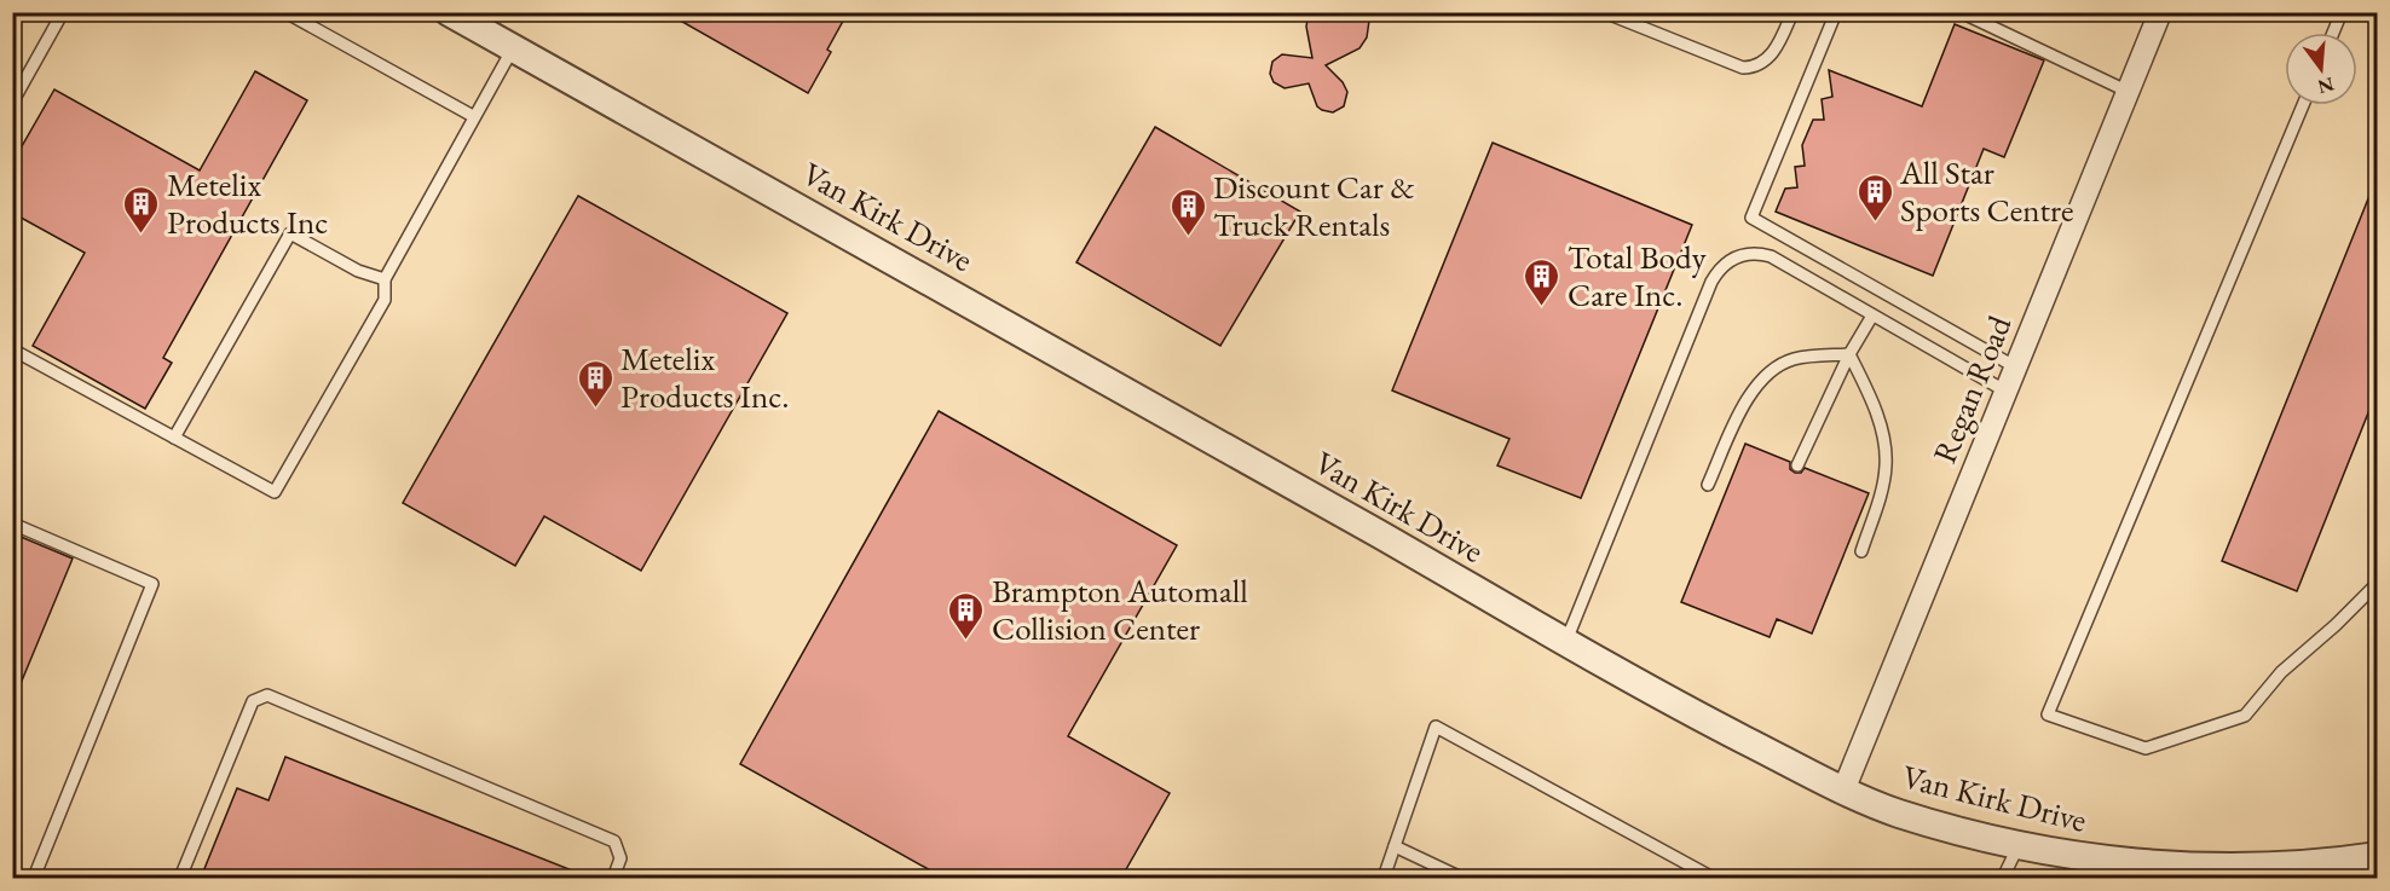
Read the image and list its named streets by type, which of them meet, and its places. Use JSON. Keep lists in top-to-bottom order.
{
  "streets": {
    "street": ["Van Kirk Drive", "Regan Road"]
  },
  "crossings": [
    ["Van Kirk Drive", "Regan Road"]
  ],
  "places": {
    "building": [
      "All Star Sports Centre",
      "Metelix Products Inc",
      "Discount Car & Truck Rentals",
      "Total Body Care Inc.",
      "Metelix Products Inc.",
      "Brampton Automall Collision Center"
    ]
  },
  "north": "bottom"
}
